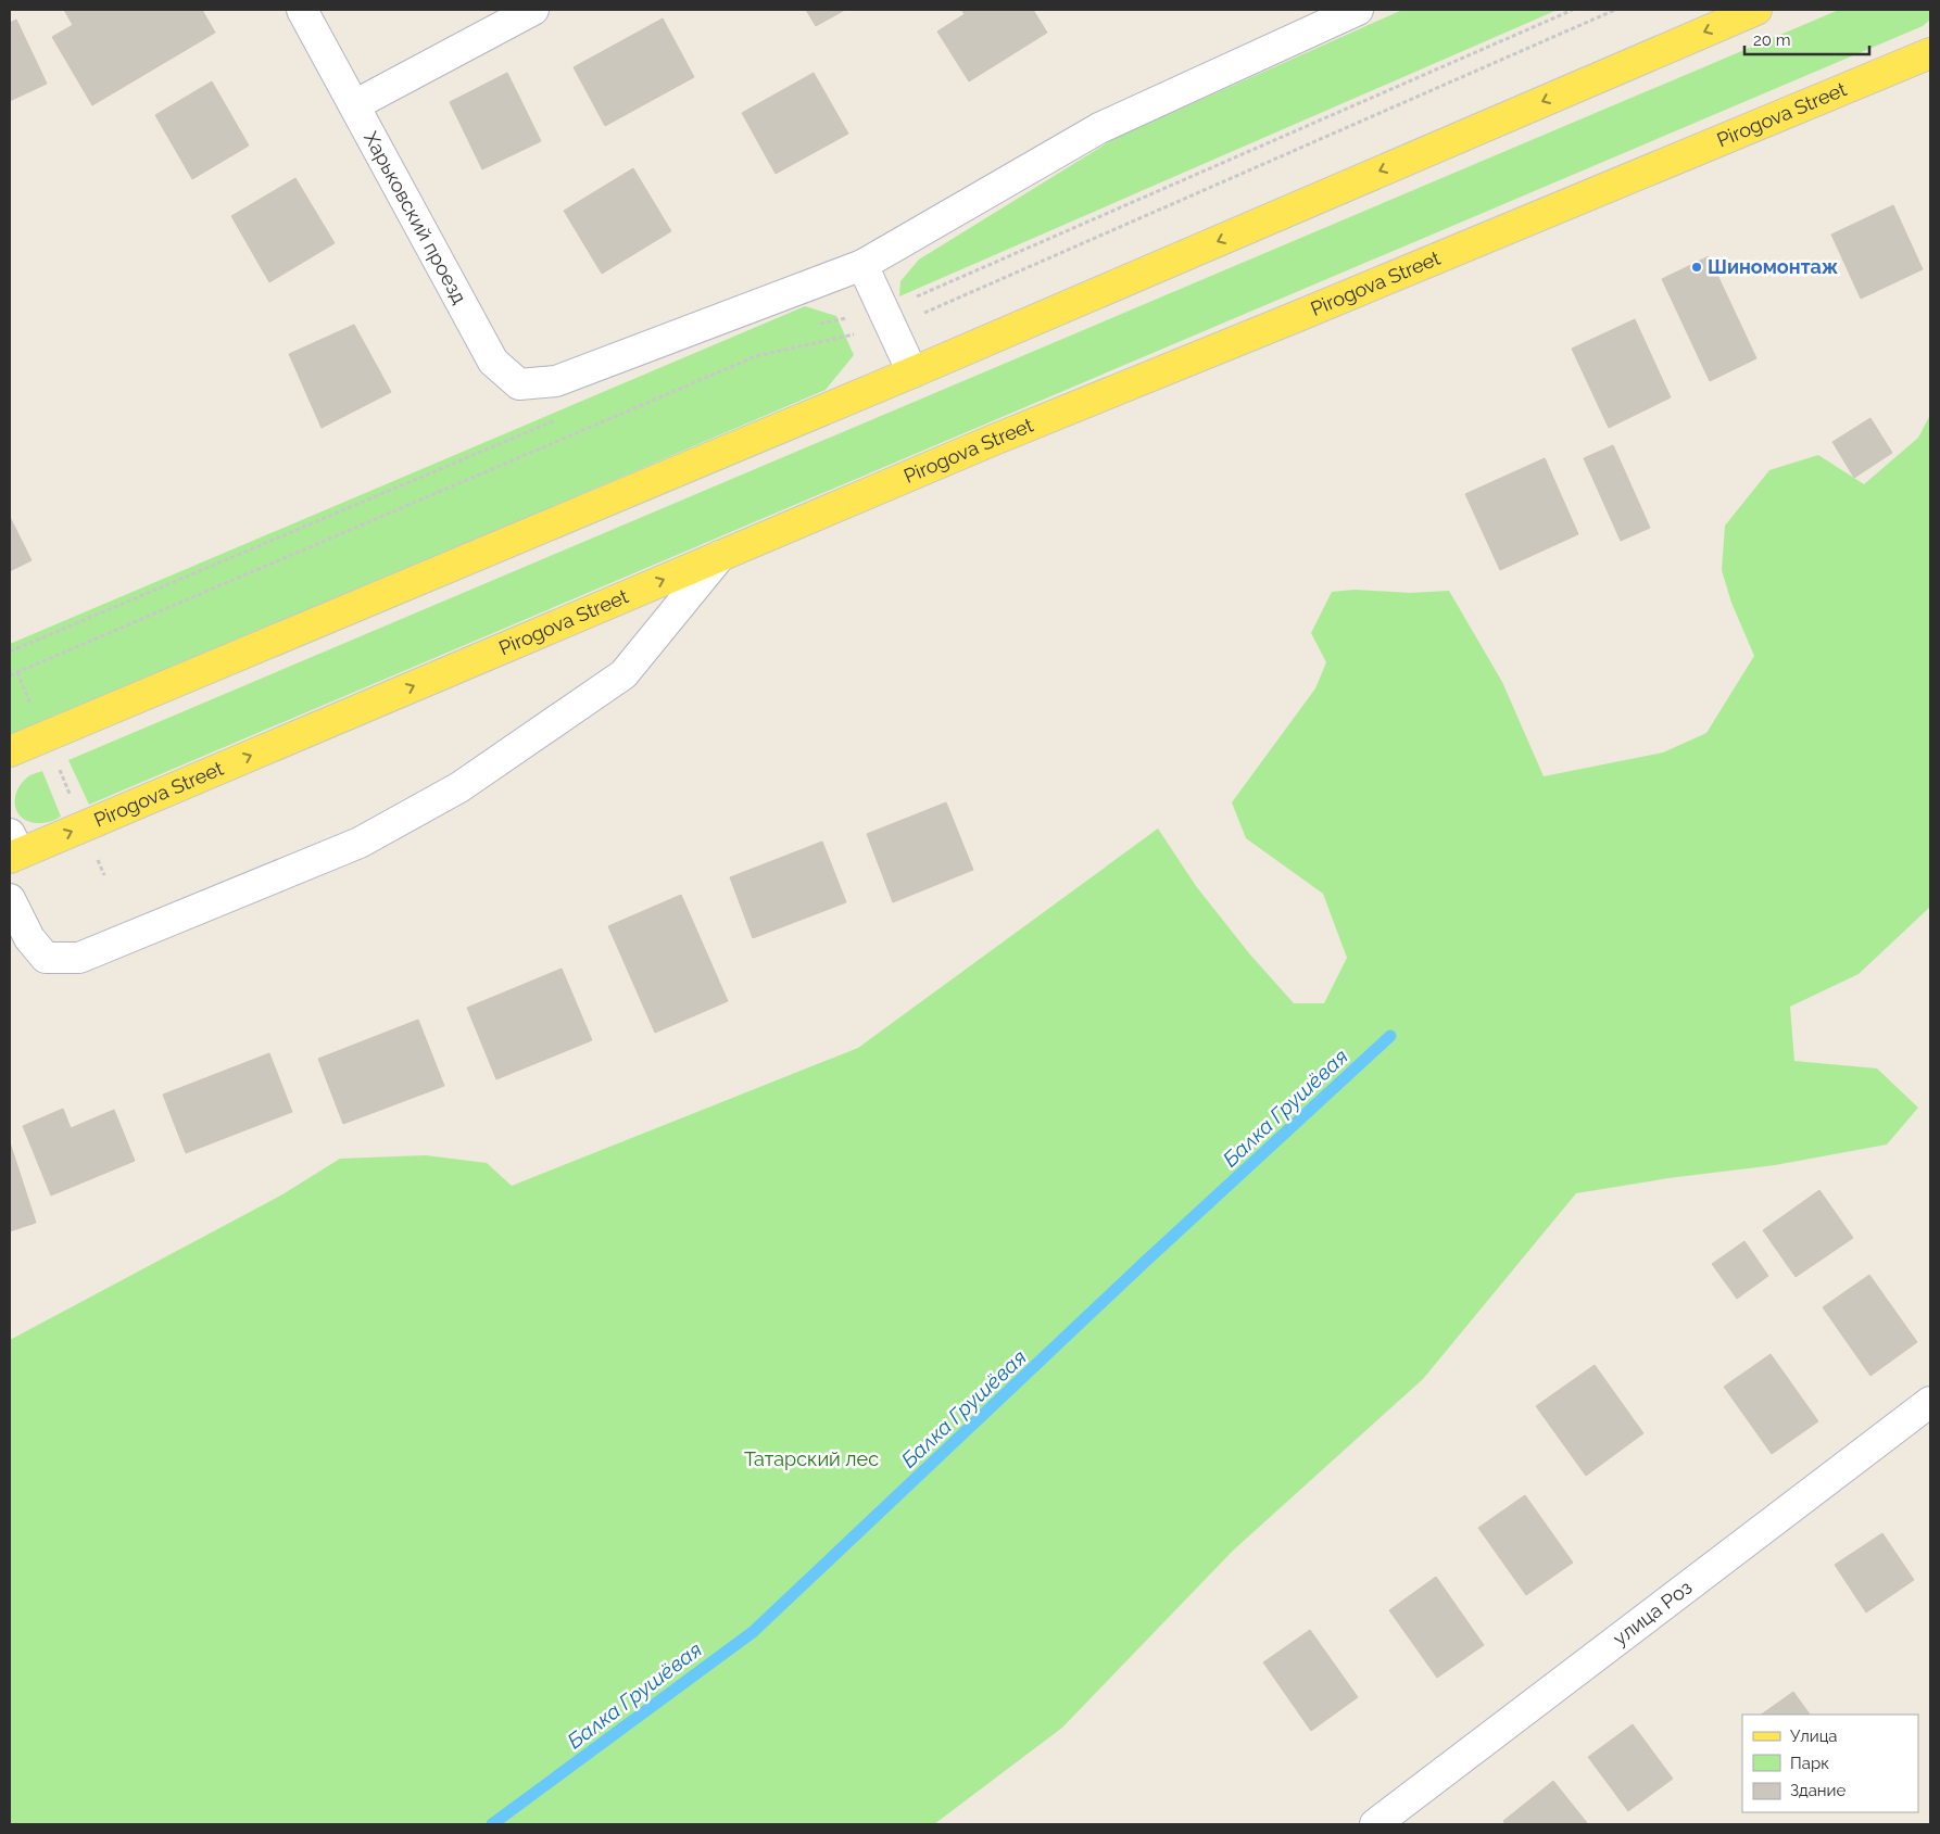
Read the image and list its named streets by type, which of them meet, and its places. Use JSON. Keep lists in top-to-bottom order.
{
  "streets": {
    "main road": ["Pirogova Street"],
    "street": ["Харьковский проезд", "улица Роз"]
  },
  "water": ["Балка Грушёвая"],
  "parks": ["Татарский лес"],
  "places": ["Шиномонтаж"],
  "legend": ["Улица", "Парк", "Здание"],
  "scale_bar": "20 m"
}
